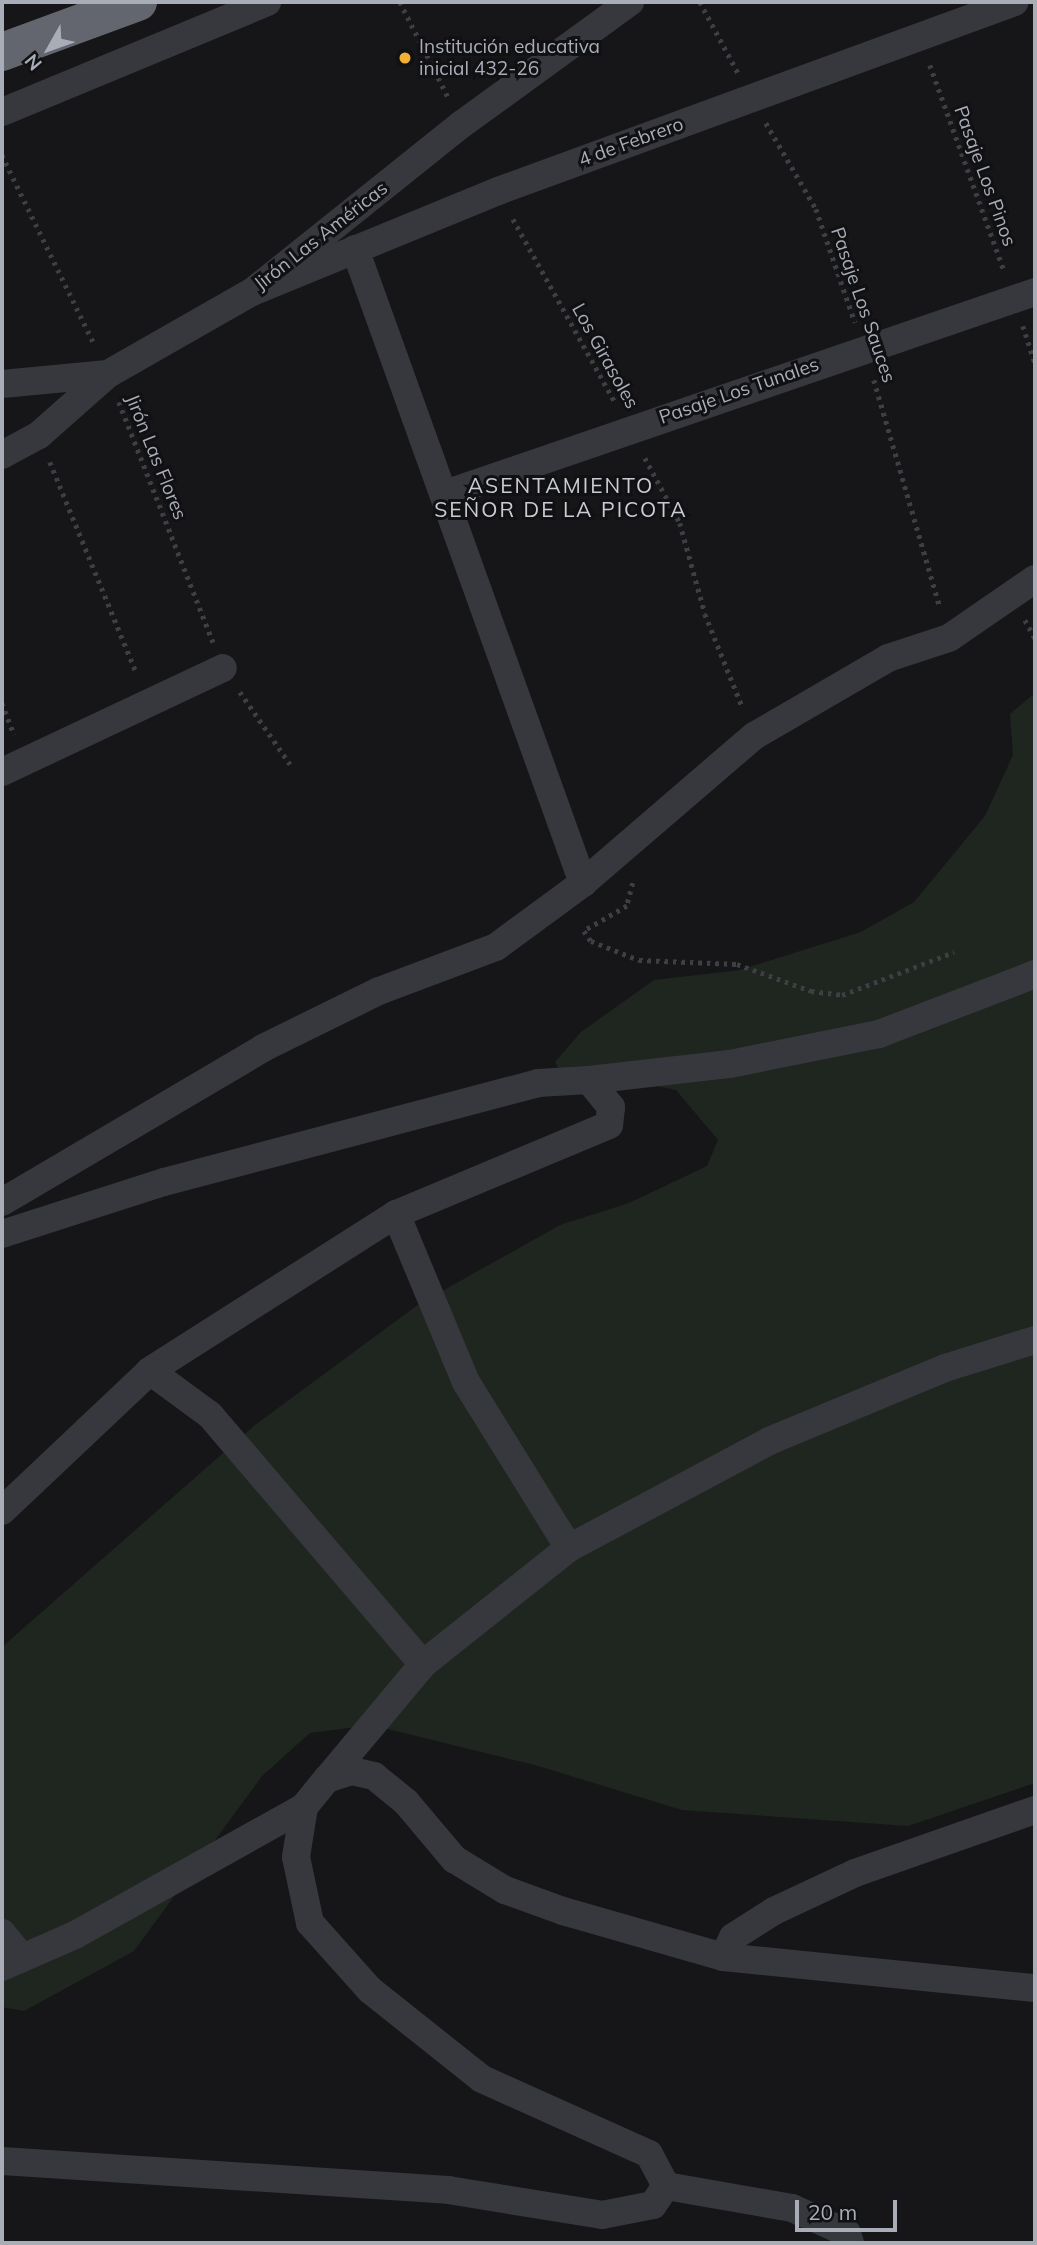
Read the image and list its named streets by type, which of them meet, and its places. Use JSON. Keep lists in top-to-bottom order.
{
  "streets": {
    "street": ["4 de Febrero", "Jirón Las Américas", "Pasaje Los Tunales"],
    "path": [
      "Pasaje Los Pinos",
      "Pasaje Los Sauces",
      "Los Girasoles",
      "Jirón Las Flores"
    ]
  },
  "crossings": [
    ["4 de Febrero", "Pasaje Los Pinos"],
    ["4 de Febrero", "Jirón Las Américas"],
    ["4 de Febrero", "Pasaje Los Sauces"],
    ["4 de Febrero", "Los Girasoles"],
    ["Pasaje Los Pinos", "Pasaje Los Tunales"],
    ["Jirón Las Américas", "Jirón Las Flores"],
    ["Pasaje Los Sauces", "Pasaje Los Tunales"],
    ["Los Girasoles", "Pasaje Los Tunales"]
  ],
  "districts": ["ASENTAMIENTO SEÑOR DE LA PICOTA"],
  "places": ["Institución educativa inicial 432-26"],
  "scale_bar": "20 m",
  "north": "bottom left"
}
